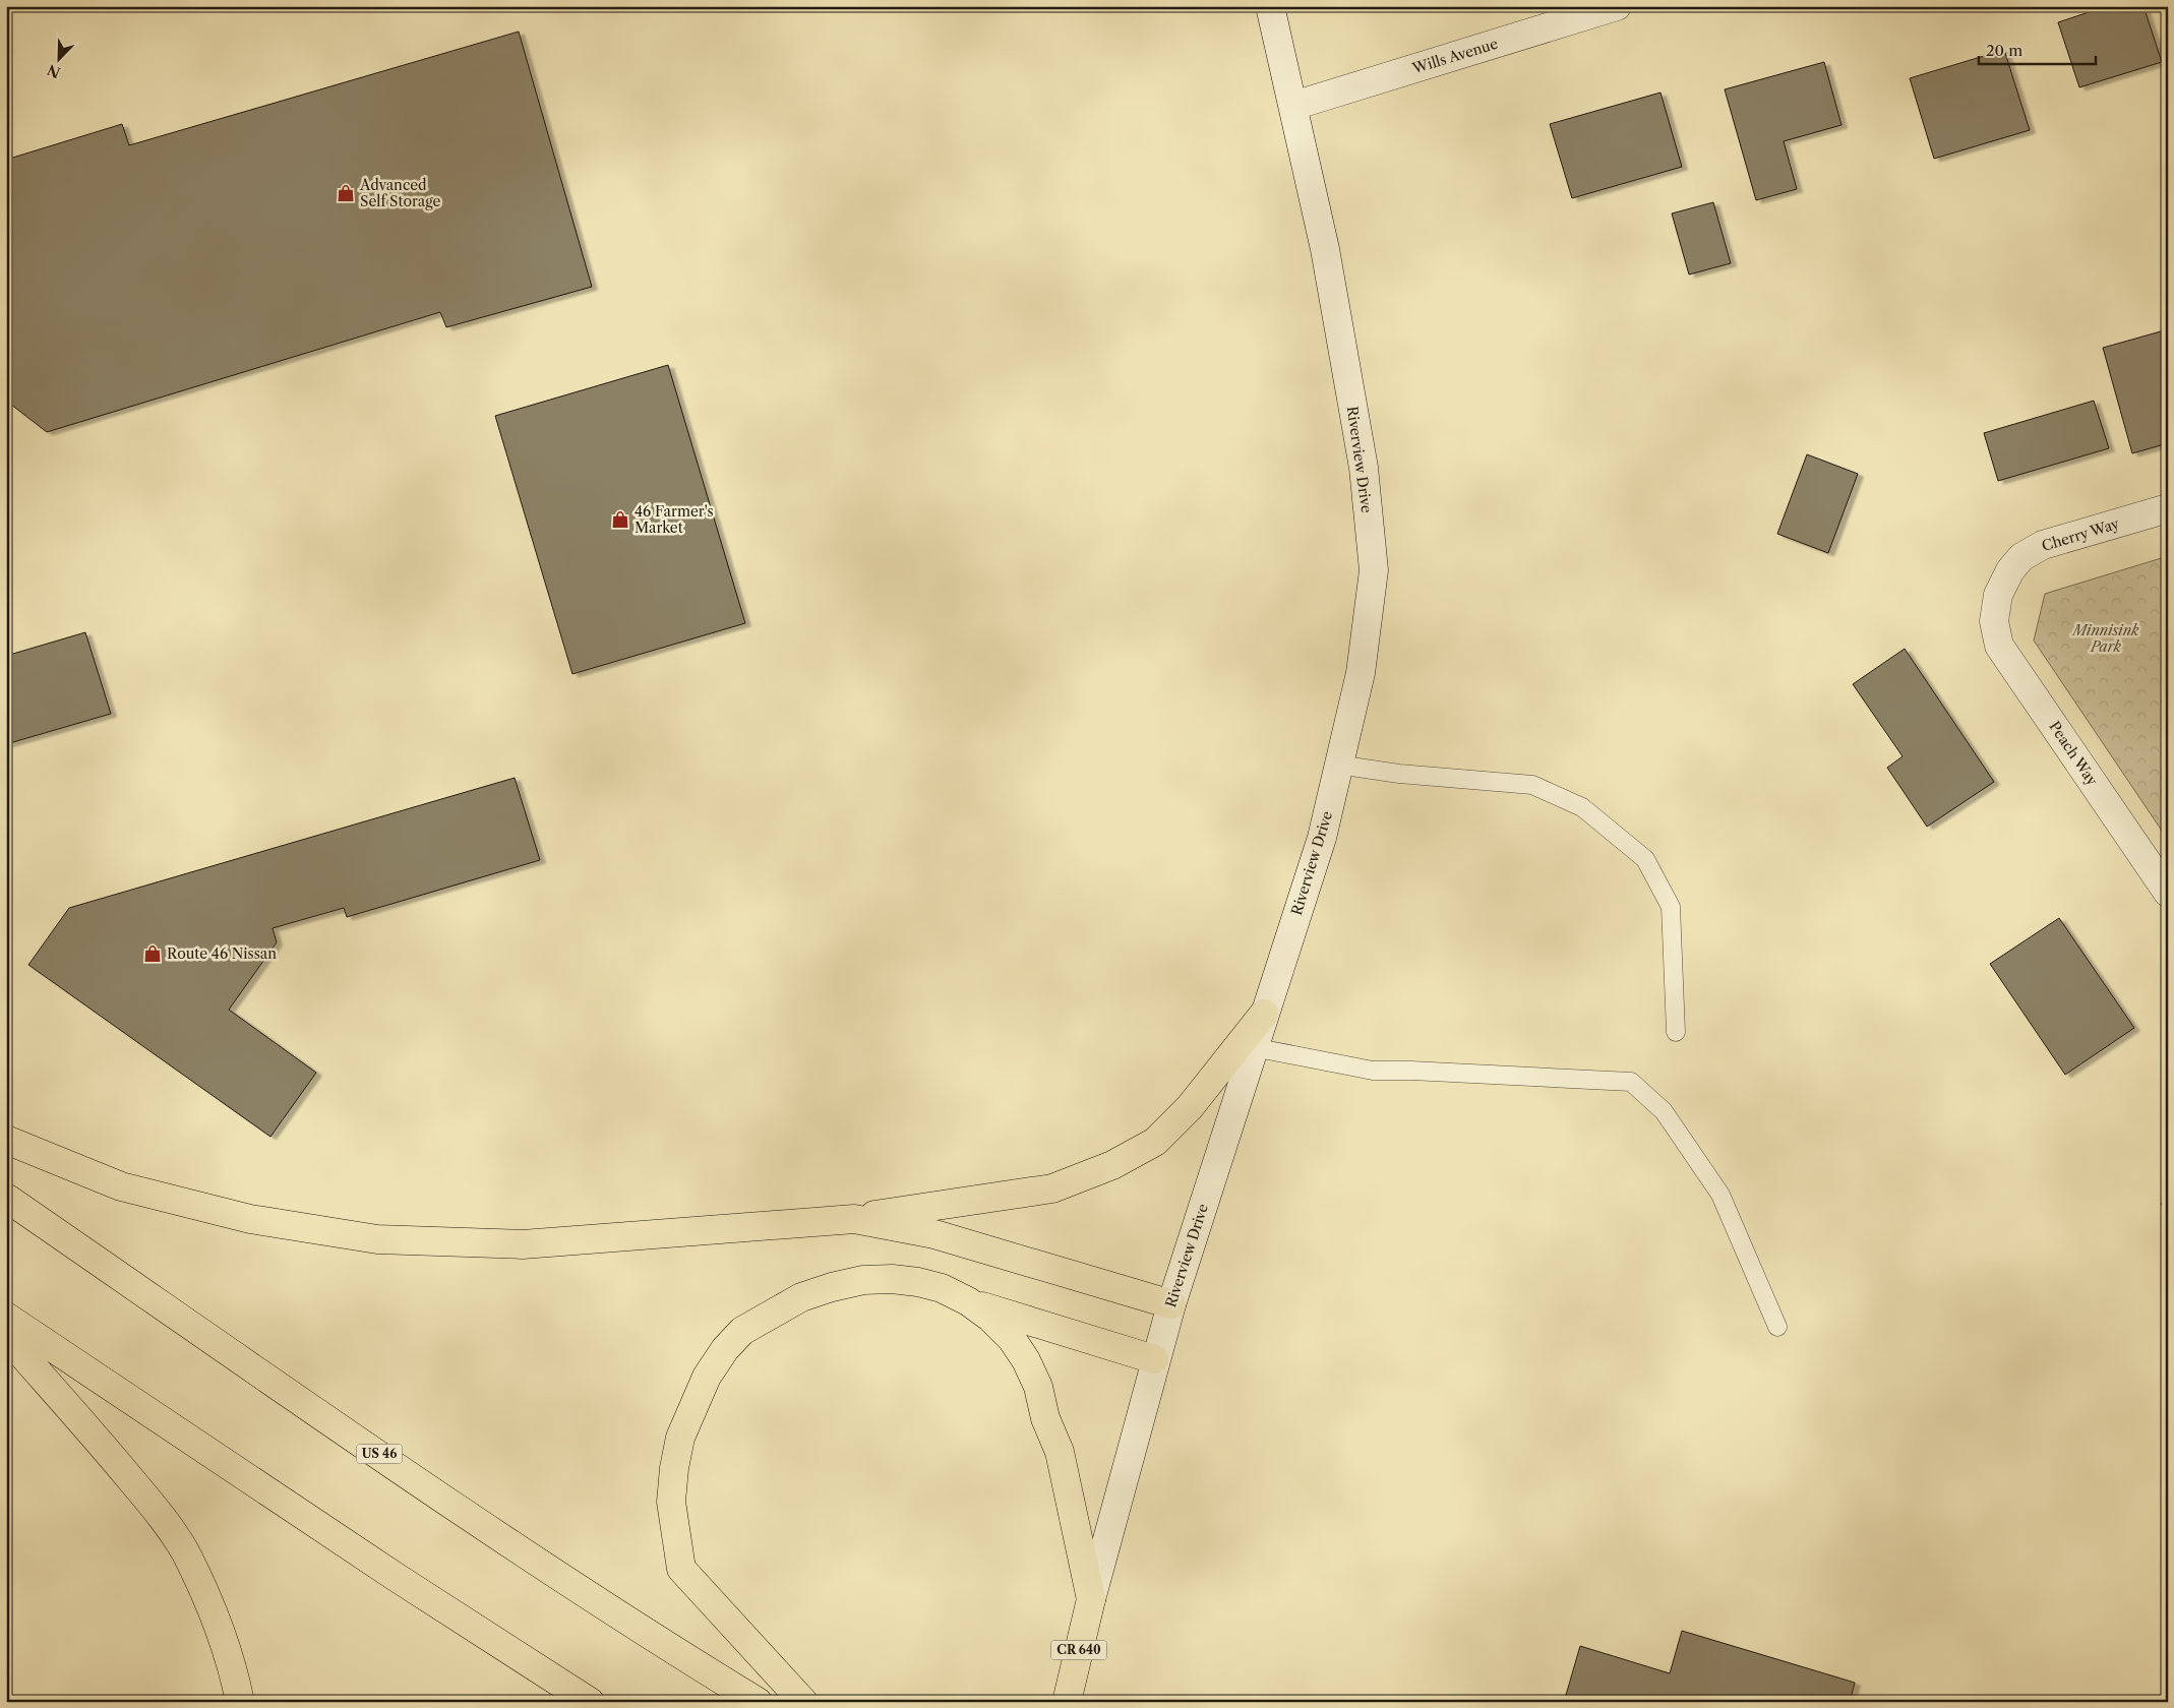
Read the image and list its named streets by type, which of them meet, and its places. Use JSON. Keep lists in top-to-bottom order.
{
  "streets": {
    "main road": [
      "Wills Avenue",
      "Riverview Drive",
      "Cherry Way",
      "Peach Way",
      "US 46",
      "CR 640"
    ]
  },
  "crossings": [
    ["Wills Avenue", "Riverview Drive"],
    ["Cherry Way", "Peach Way"]
  ],
  "parks": ["Minnisink Park"],
  "places": {
    "shop": ["Advanced Self Storage", "46 Farmer's Market", "Route 46 Nissan"]
  },
  "scale_bar": "20 m",
  "north": "bottom left"
}
